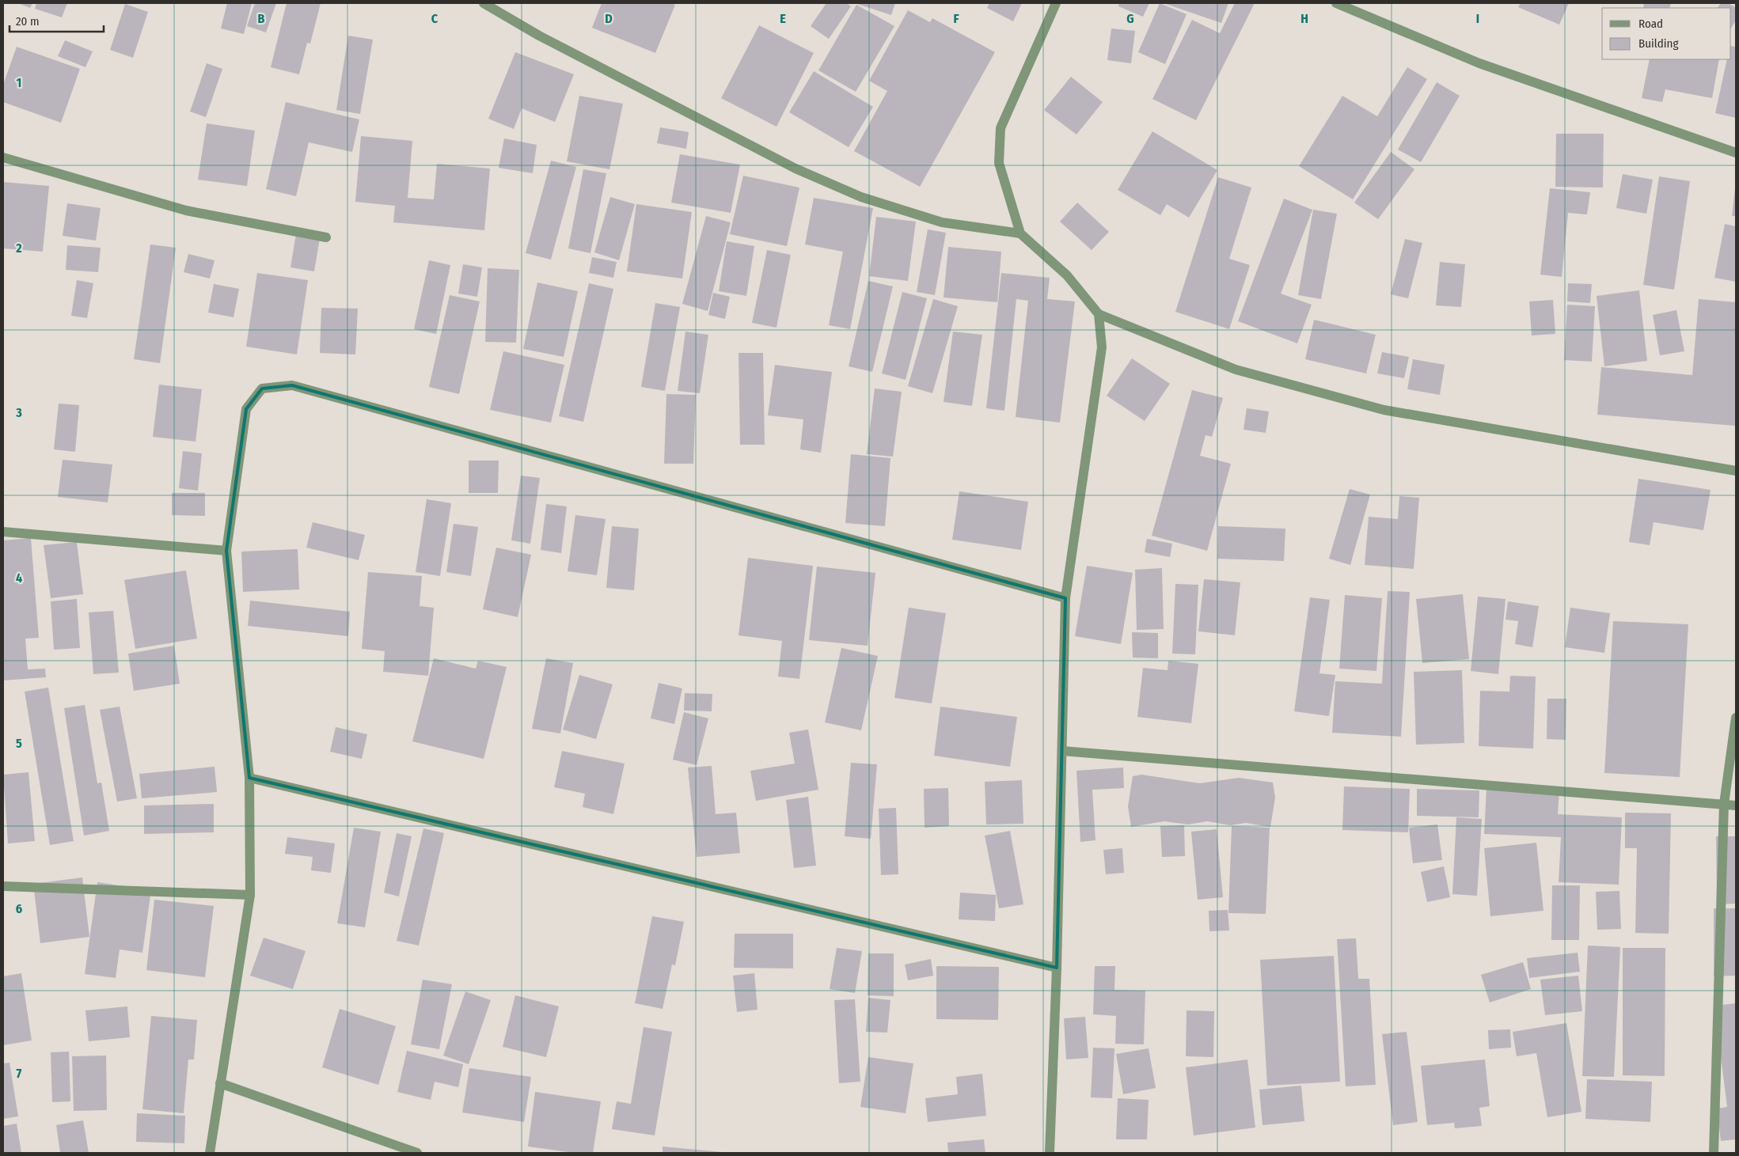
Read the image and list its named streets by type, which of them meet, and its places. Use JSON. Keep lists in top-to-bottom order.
{
  "legend": ["Road", "Building"],
  "scale_bar": "20 m",
  "grid": {
    "columns": [
      "B",
      "C",
      "D",
      "E",
      "F",
      "G",
      "H",
      "I"
    ],
    "rows": [
      "1",
      "2",
      "3",
      "4",
      "5",
      "6",
      "7"
    ]
  }
}
